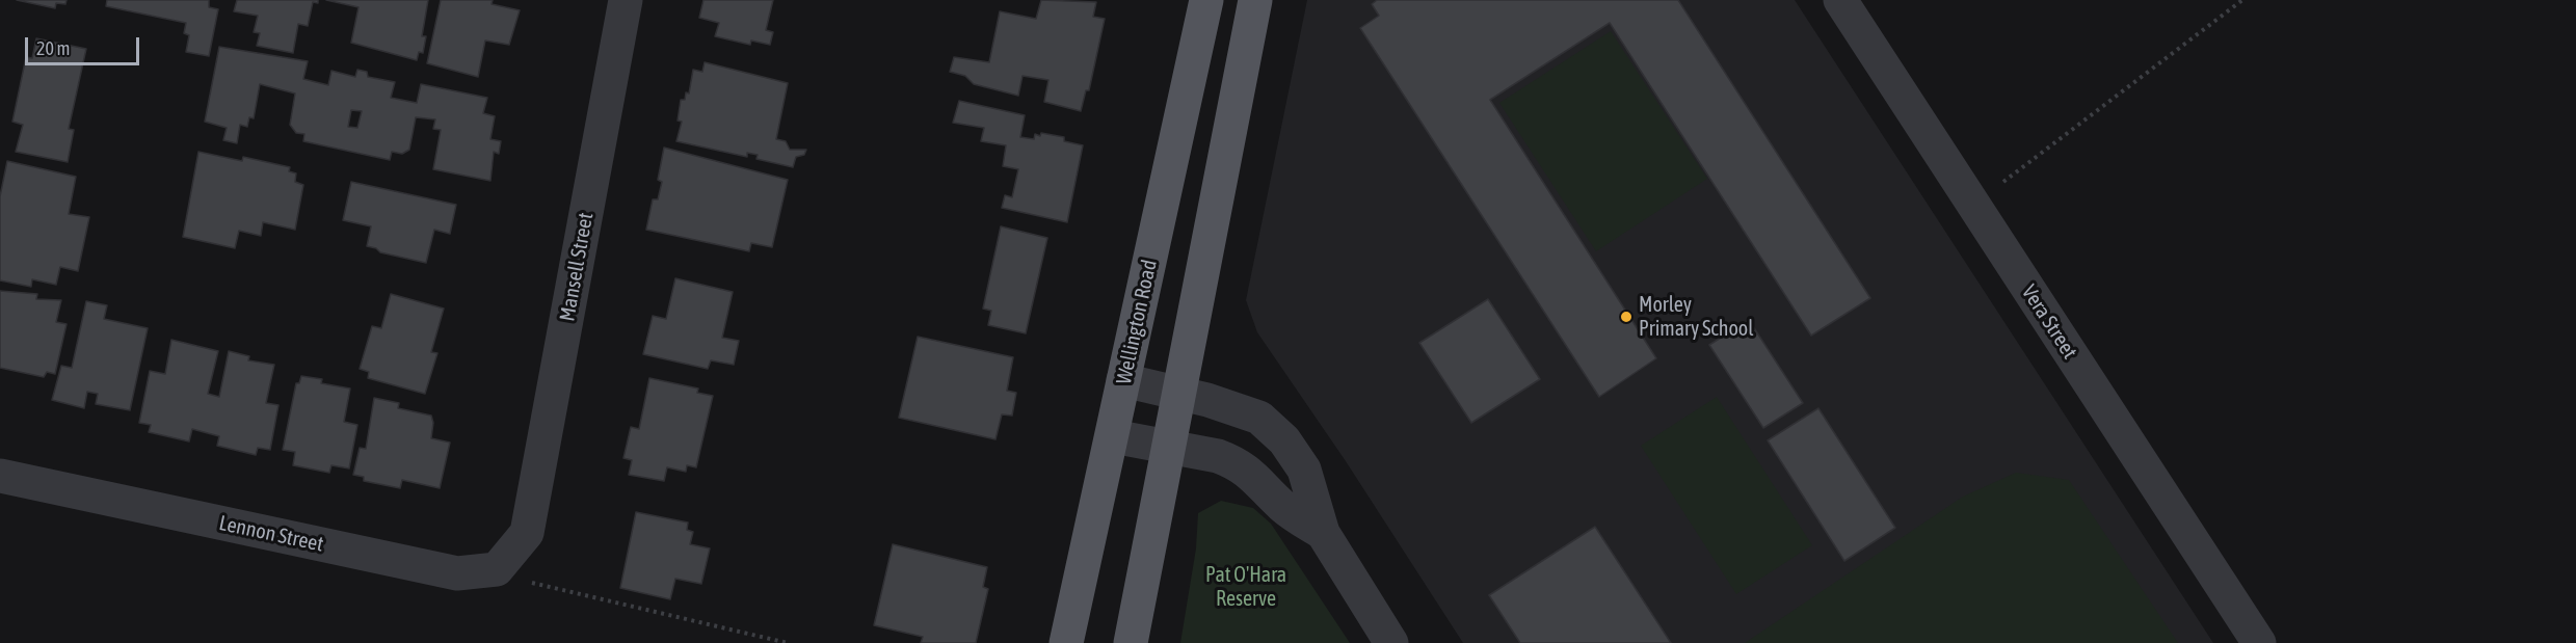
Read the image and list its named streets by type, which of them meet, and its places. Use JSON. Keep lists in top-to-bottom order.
{
  "streets": {
    "main road": ["Wellington Road"],
    "street": ["Mansell Street", "Vera Street", "Lennon Street"]
  },
  "crossings": [
    ["Mansell Street", "Lennon Street"]
  ],
  "parks": ["Pat O'Hara Reserve"],
  "places": ["Morley Primary School"],
  "scale_bar": "20 m"
}
